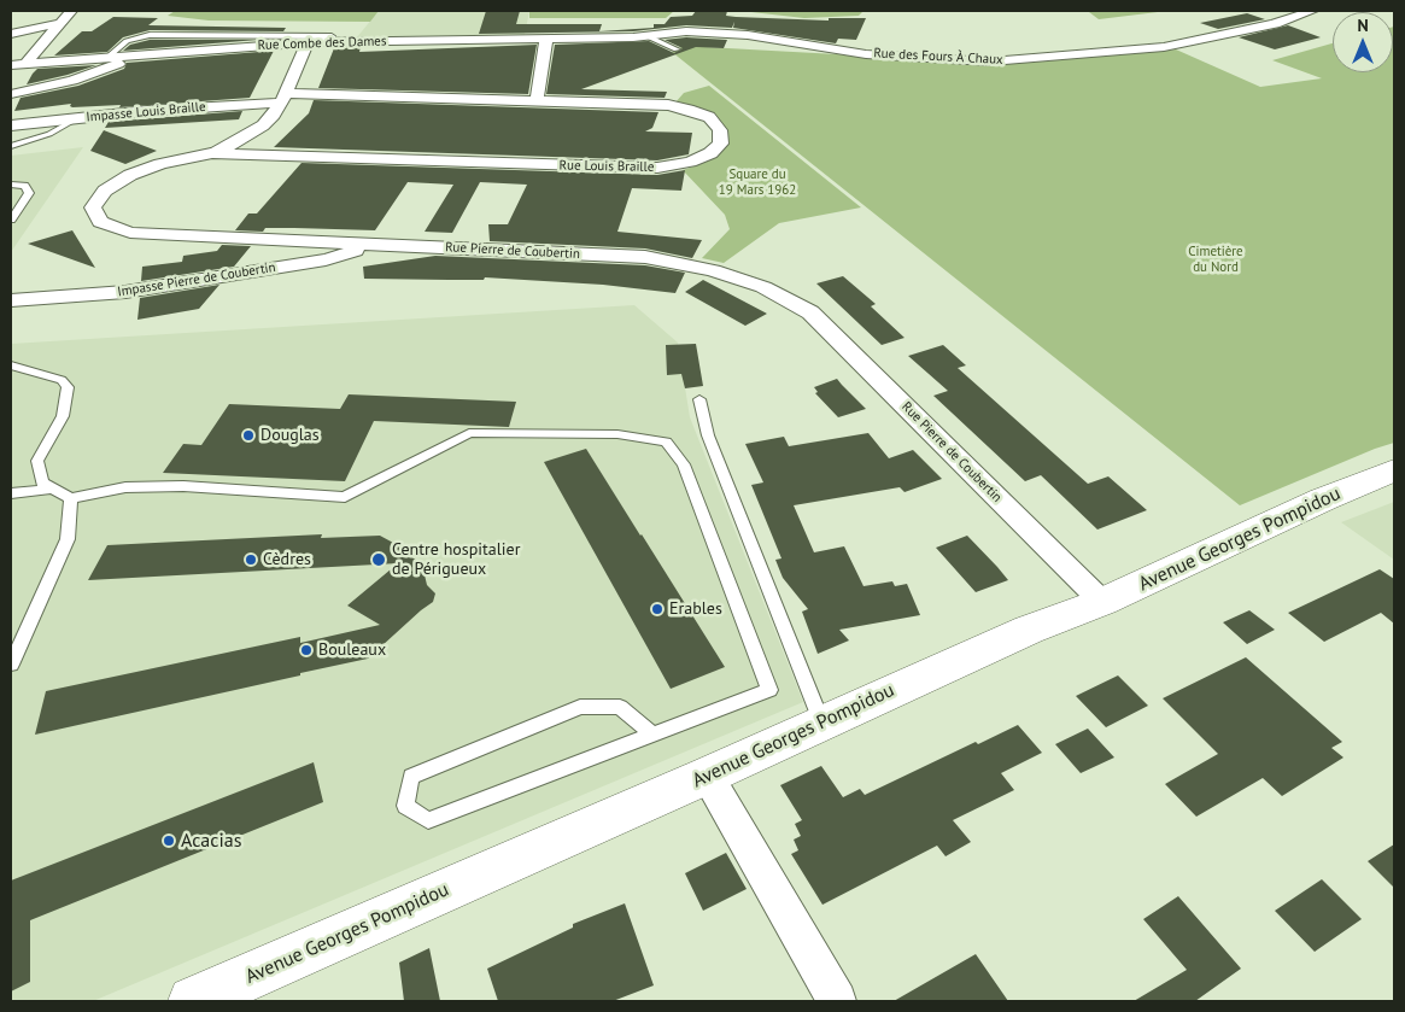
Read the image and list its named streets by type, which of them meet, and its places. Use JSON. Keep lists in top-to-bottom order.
{
  "streets": {
    "main road": ["Avenue Georges Pompidou"],
    "street": [
      "Rue Combe des Dames",
      "Rue des Fours À Chaux",
      "Impasse Louis Braille",
      "Rue Louis Braille",
      "Rue Pierre de Coubertin",
      "Impasse Pierre de Coubertin"
    ]
  },
  "crossings": [
    ["Rue Combe des Dames", "Rue des Fours À Chaux"],
    ["Rue Combe des Dames", "Rue Pierre de Coubertin"],
    ["Impasse Louis Braille", "Rue Louis Braille"],
    ["Impasse Louis Braille", "Rue Pierre de Coubertin"],
    ["Rue Louis Braille", "Rue Pierre de Coubertin"],
    ["Rue Pierre de Coubertin", "Impasse Pierre de Coubertin"],
    ["Rue Pierre de Coubertin", "Avenue Georges Pompidou"]
  ],
  "parks": ["Square du 19 Mars 1962", "Cimetière du Nord"],
  "places": [
    "Douglas",
    "Cèdres",
    "Centre hospitalier de Périgueux",
    "Erables",
    "Bouleaux",
    "Acacias"
  ],
  "north": "top"
}
